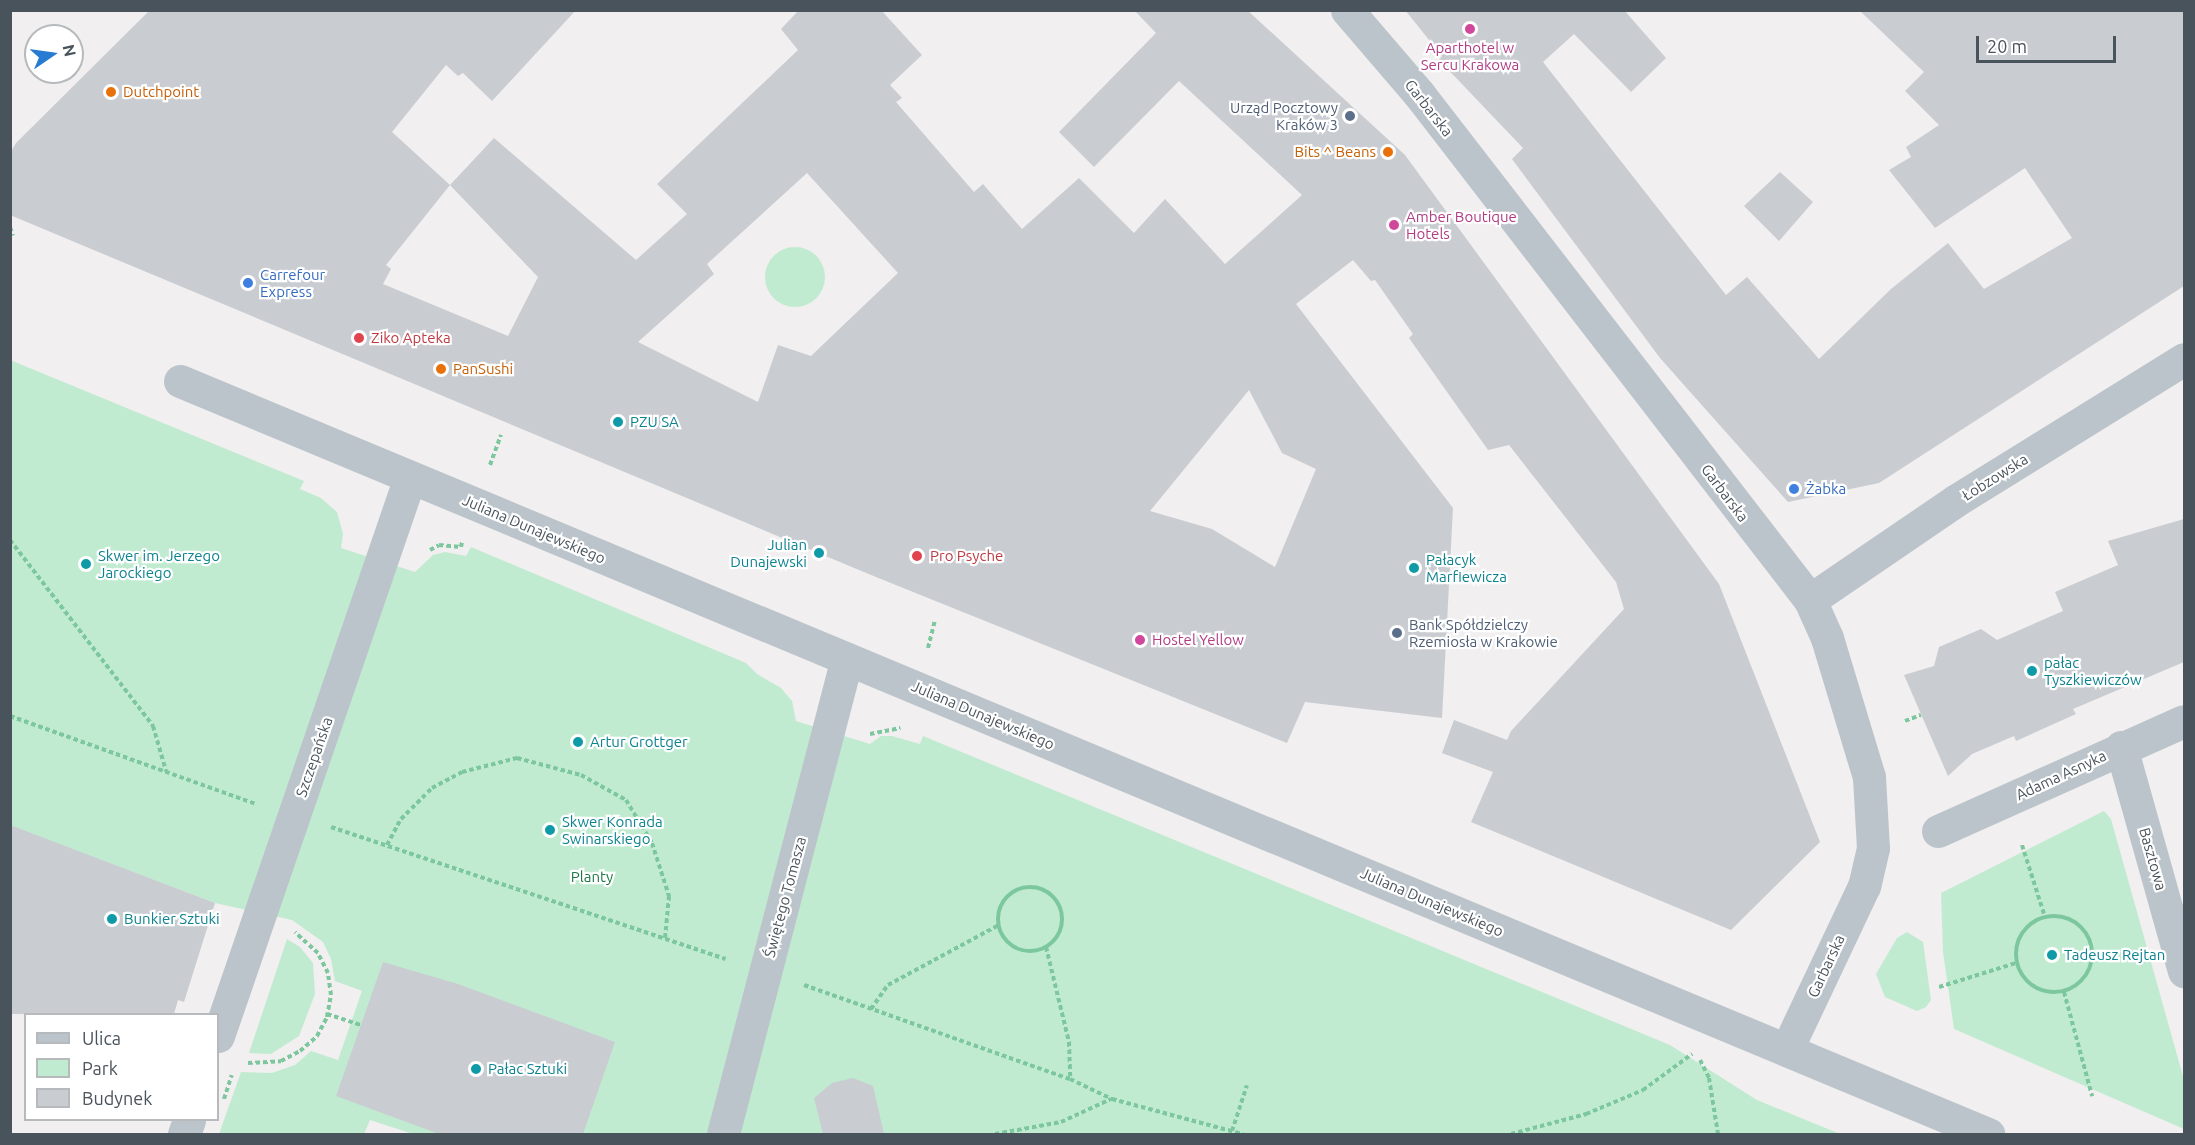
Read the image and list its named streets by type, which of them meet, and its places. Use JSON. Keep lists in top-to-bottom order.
{
  "streets": {
    "street": [
      "Garbarska",
      "Łobzowska",
      "Juliana Dunajewskiego",
      "Szczepańska",
      "Adama Asnyka",
      "Basztowa",
      "Świętego Tomasza"
    ]
  },
  "crossings": [
    ["Garbarska", "Łobzowska"],
    ["Garbarska", "Juliana Dunajewskiego"],
    ["Juliana Dunajewskiego", "Szczepańska"],
    ["Juliana Dunajewskiego", "Świętego Tomasza"],
    ["Adama Asnyka", "Basztowa"]
  ],
  "parks": ["Planty"],
  "places": [
    "Aparthotel w Sercu Krakowa",
    "Dutchpoint",
    "Urząd Pocztowy Kraków 3",
    "Bits ^ Beans",
    "Amber Boutique Hotels",
    "Carrefour Express",
    "Ziko Apteka",
    "PanSushi",
    "PZU SA",
    "Żabka",
    "Julian Dunajewski",
    "Pro Psyche",
    "Skwer im. Jerzego Jarockiego",
    "Pałacyk Marfiewicza",
    "Bank Spółdzielczy Rzemiosła w Krakowie",
    "Hostel Yellow",
    "pałac Tyszkiewiczów",
    "Artur Grottger",
    "Skwer Konrada Swinarskiego",
    "Bunkier Sztuki",
    "Tadeusz Rejtan",
    "Pałac Sztuki"
  ],
  "legend": ["Ulica", "Park", "Budynek"],
  "scale_bar": "20 m",
  "north": "right"
}
